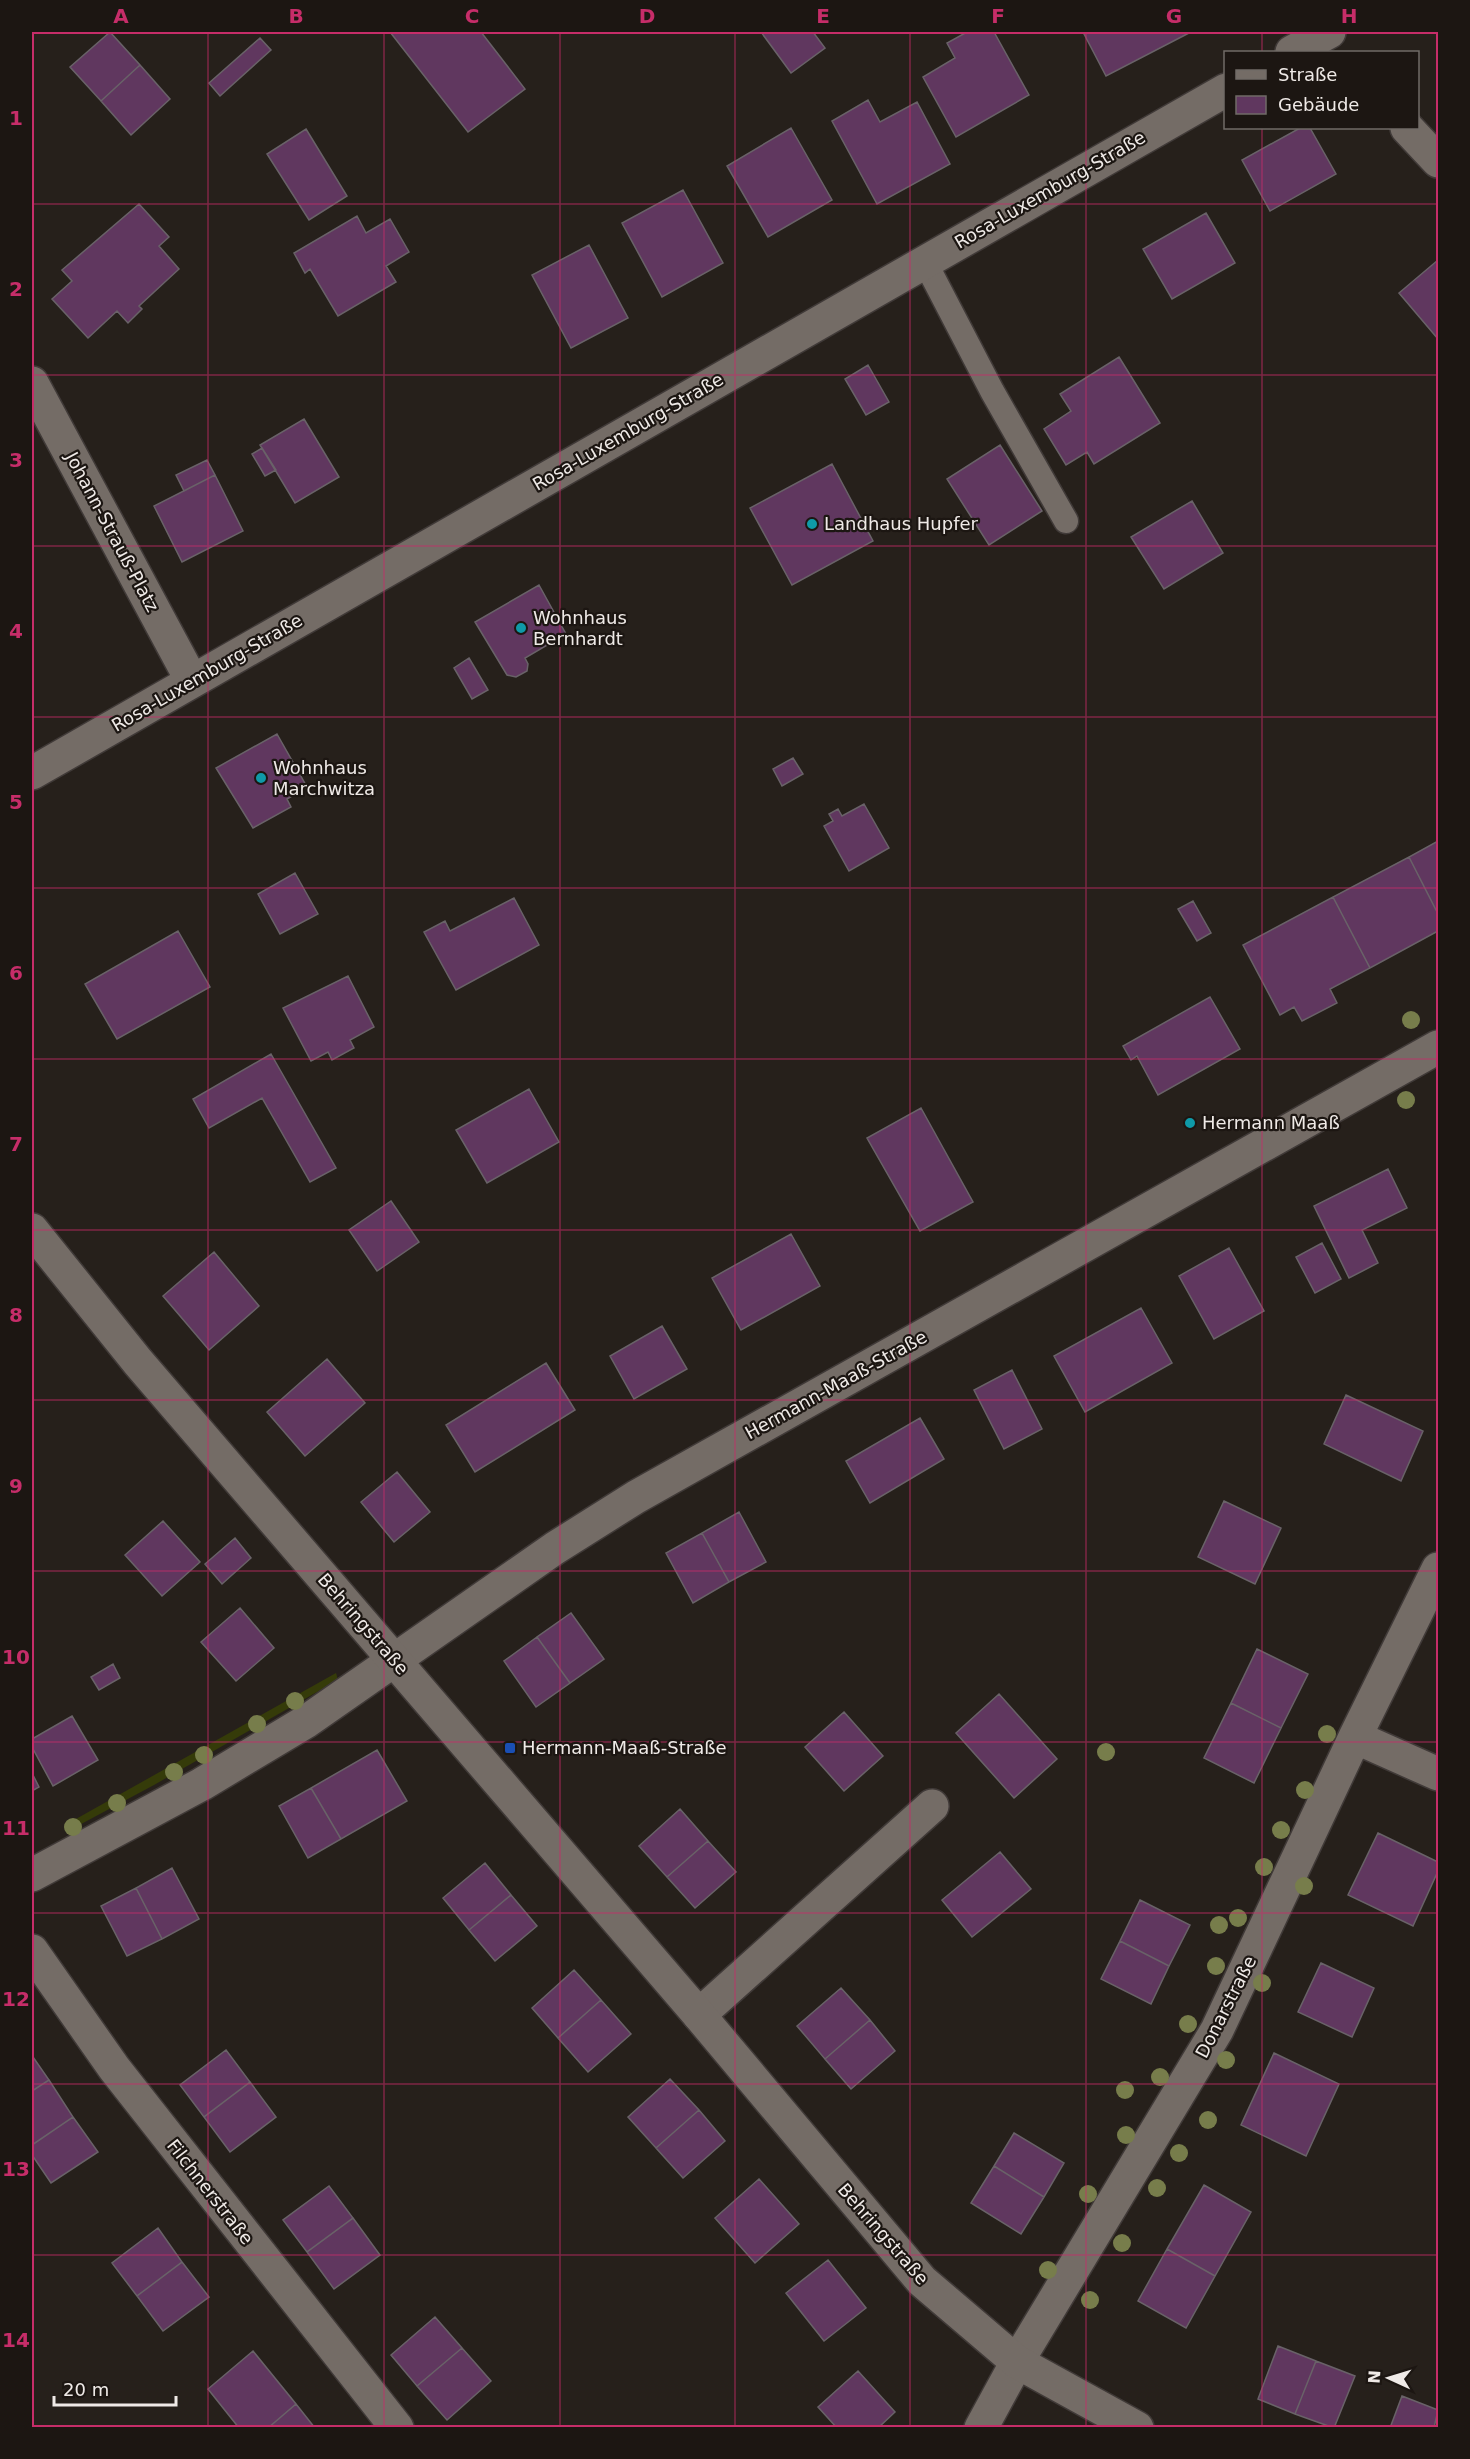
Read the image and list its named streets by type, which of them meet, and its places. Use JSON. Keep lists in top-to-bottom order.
{
  "streets": {
    "street": [
      "Rosa-Luxemburg-Straße",
      "Johann-Strauß-Platz",
      "Hermann-Maaß-Straße",
      "Behringstraße",
      "Donarstraße",
      "Filchnerstraße"
    ]
  },
  "crossings": [
    ["Rosa-Luxemburg-Straße", "Johann-Strauß-Platz"],
    ["Hermann-Maaß-Straße", "Behringstraße"],
    ["Behringstraße", "Donarstraße"]
  ],
  "places": {
    "other": [
      "Landhaus Hupfer",
      "Wohnhaus Bernhardt",
      "Wohnhaus Marchwitza",
      "Hermann Maaß"
    ],
    "transit": ["Hermann-Maaß-Straße"]
  },
  "legend": ["Straße", "Gebäude"],
  "scale_bar": "20 m",
  "north": "left",
  "grid": {
    "columns": [
      "A",
      "B",
      "C",
      "D",
      "E",
      "F",
      "G",
      "H"
    ],
    "rows": [
      "1",
      "2",
      "3",
      "4",
      "5",
      "6",
      "7",
      "8",
      "9",
      "10",
      "11",
      "12",
      "13",
      "14"
    ]
  }
}
